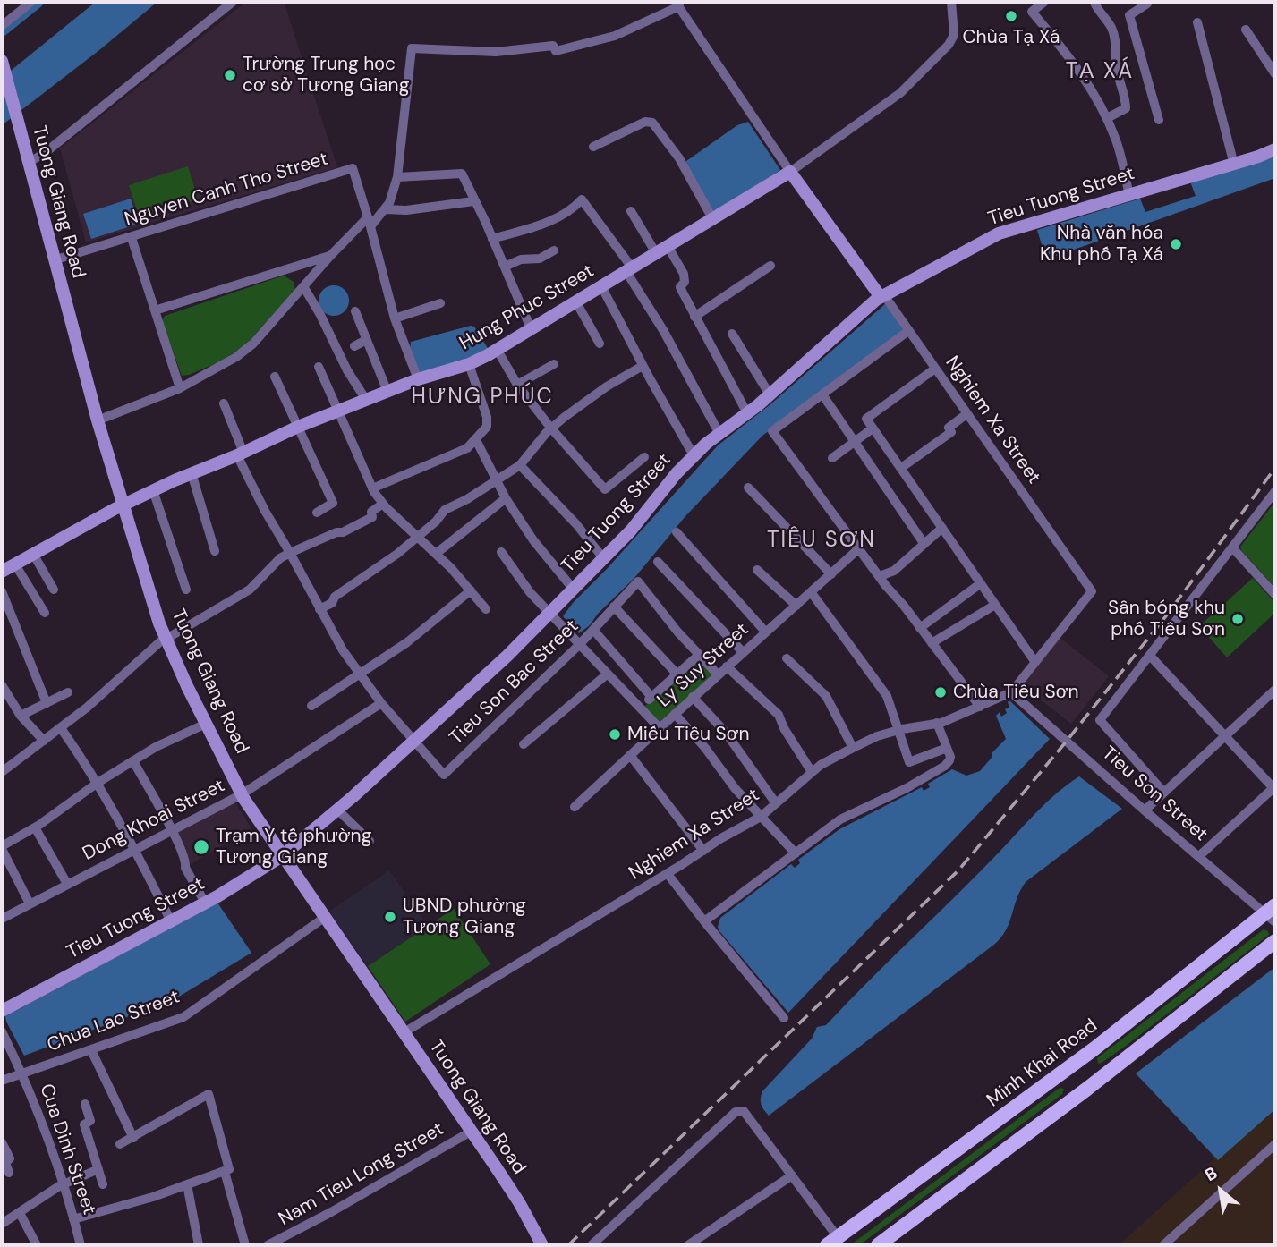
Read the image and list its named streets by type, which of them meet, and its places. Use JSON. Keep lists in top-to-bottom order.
{
  "streets": {
    "main road": ["Minh Khai Road"],
    "street": [
      "Nguyen Canh Tho Street",
      "Tieu Tuong Street",
      "Tuong Giang Road",
      "Hung Phuc Street",
      "Nghiem Xa Street",
      "Ly Suy Street",
      "Tieu Son Bac Street",
      "Tieu Son Street",
      "Dong Khoai Street",
      "Chua Lao Street",
      "Cua Dinh Street",
      "Nam Tieu Long Street"
    ]
  },
  "crossings": [
    ["Nguyen Canh Tho Street", "Tuong Giang Road"],
    ["Tieu Tuong Street", "Tuong Giang Road"],
    ["Tieu Tuong Street", "Nghiem Xa Street"],
    ["Tieu Tuong Street", "Ly Suy Street"],
    ["Tieu Tuong Street", "Tieu Son Bac Street"],
    ["Tuong Giang Road", "Hung Phuc Street"],
    ["Tuong Giang Road", "Nghiem Xa Street"],
    ["Tuong Giang Road", "Dong Khoai Street"],
    ["Tuong Giang Road", "Chua Lao Street"],
    ["Tuong Giang Road", "Nam Tieu Long Street"],
    ["Nghiem Xa Street", "Tieu Son Street"],
    ["Ly Suy Street", "Tieu Son Bac Street"],
    ["Tieu Son Street", "Minh Khai Road"],
    ["Chua Lao Street", "Cua Dinh Street"]
  ],
  "districts": ["TẠ XÁ", "HƯNG PHÚC", "TIÊU SƠN"],
  "places": [
    "Chùa Tạ Xá",
    "Trường Trung học cơ sở Tương Giang",
    "Nhà văn hóa Khu phố Tạ Xá",
    "Sân bóng khu phố Tiêu Sơn",
    "Chùa Tiêu Sơn",
    "Miếu Tiêu Sơn",
    "Trạm Y tế phường Tương Giang",
    "UBND phường Tương Giang"
  ],
  "north": "top left"
}
